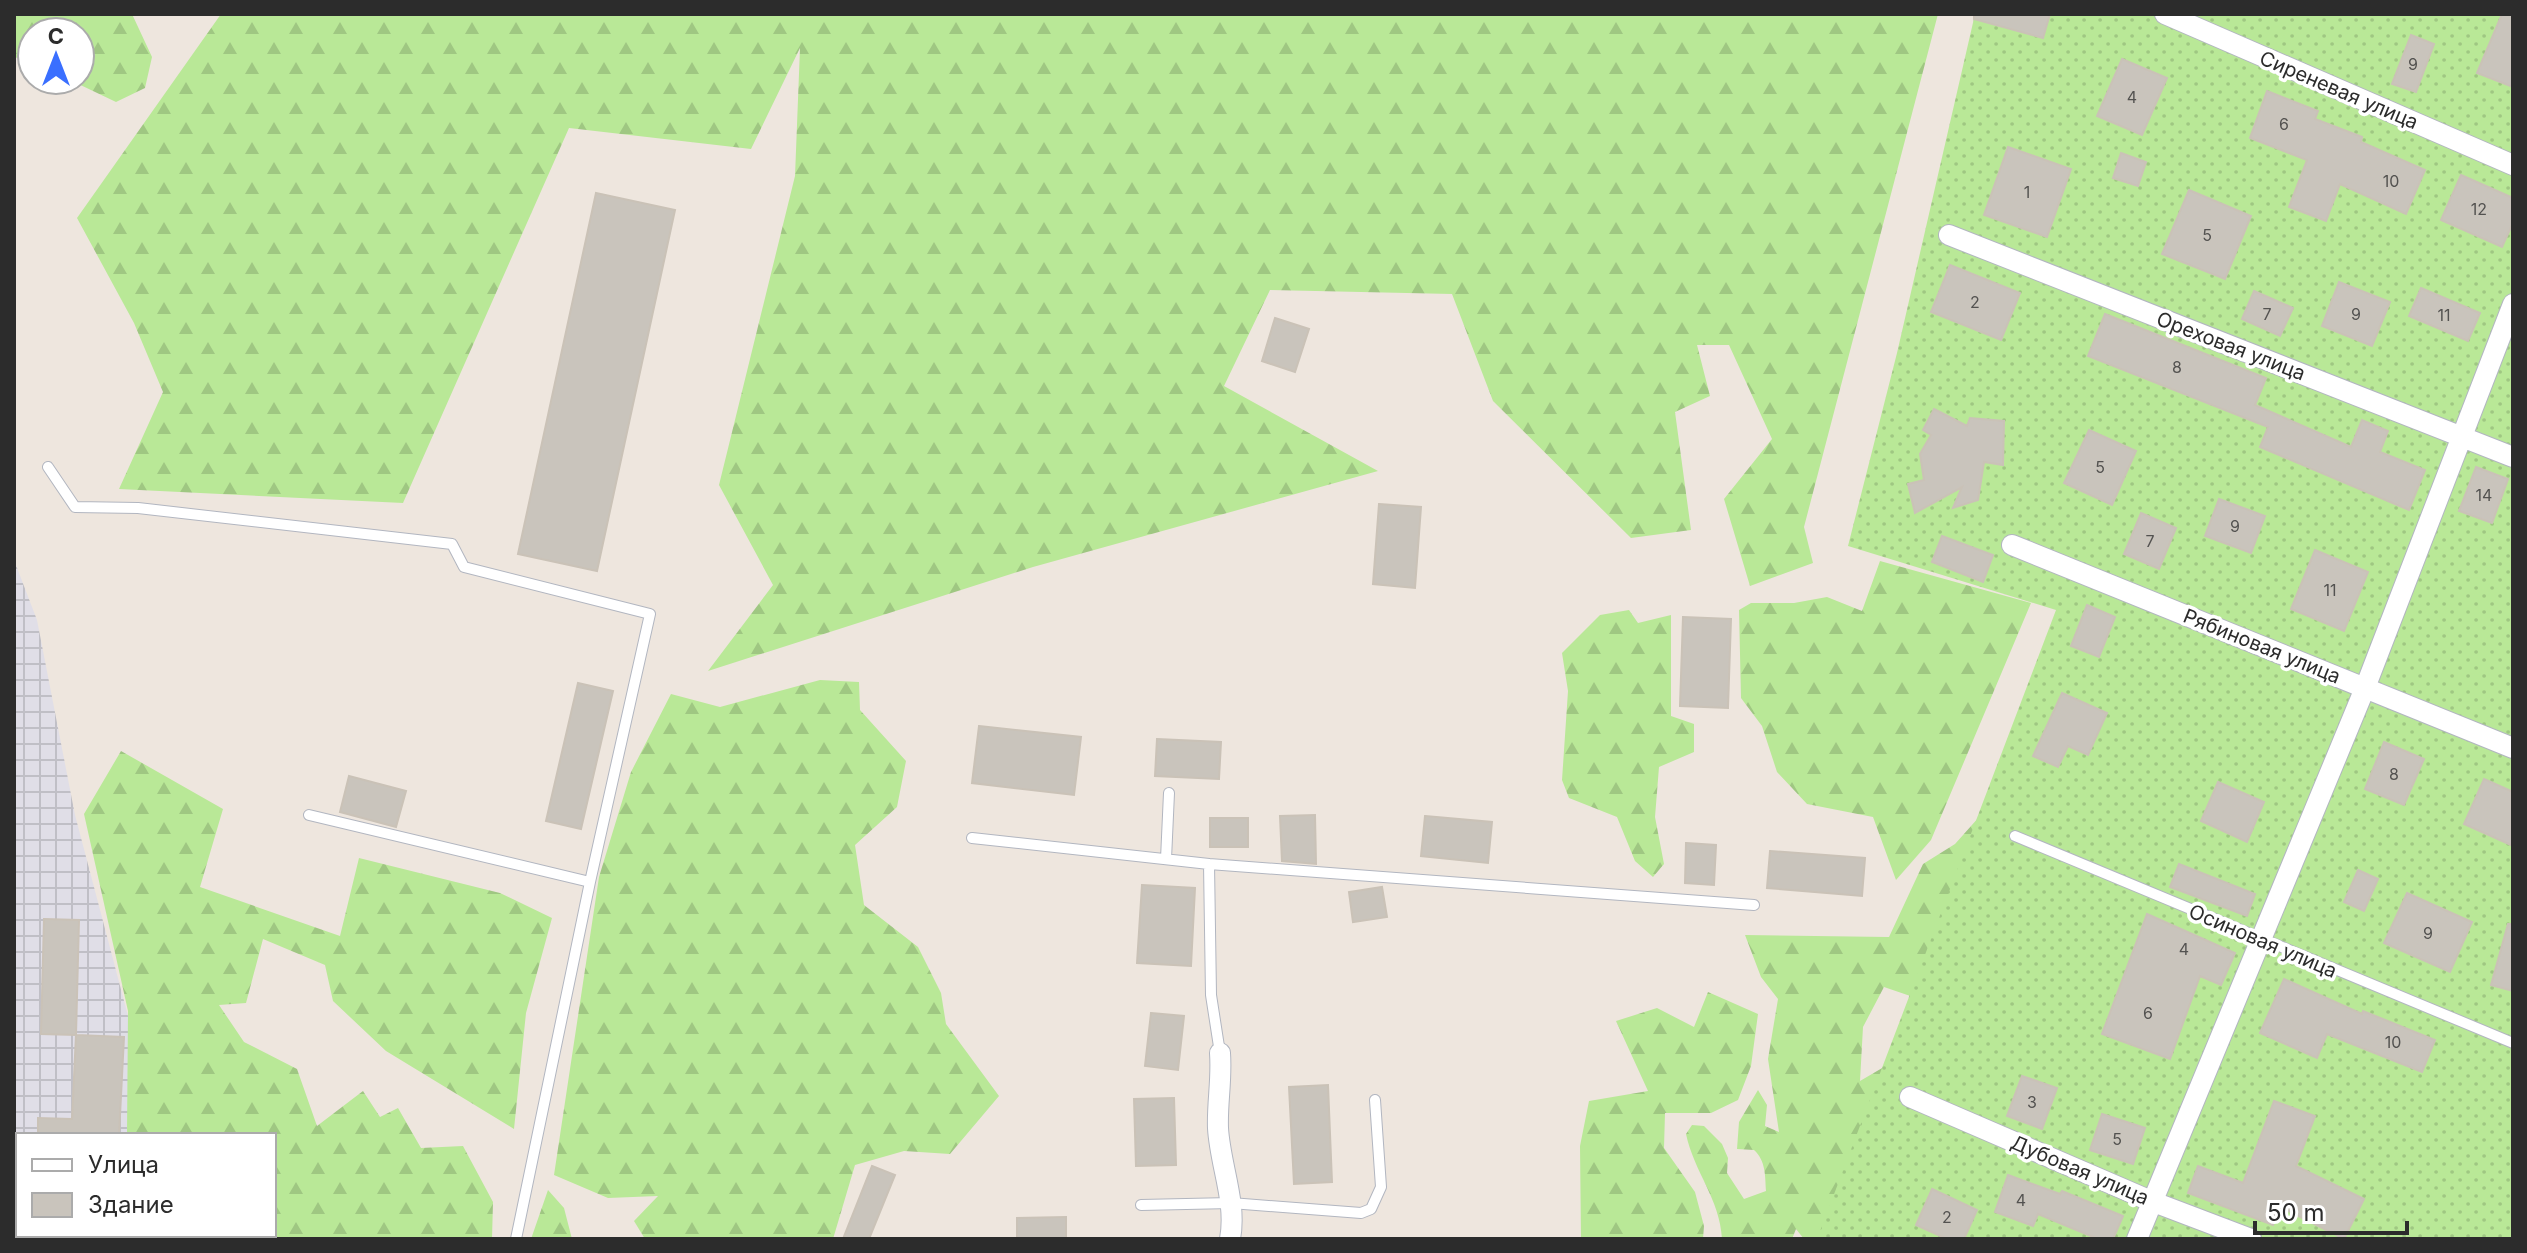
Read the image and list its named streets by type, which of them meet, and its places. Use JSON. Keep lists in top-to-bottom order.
{
  "streets": {
    "street": [
      "Сиреневая улица",
      "Ореховая улица",
      "Рябиновая улица",
      "Дубовая улица"
    ],
    "lane": ["Осиновая улица"]
  },
  "house_numbers": [
    "9",
    "4",
    "6",
    "10",
    "1",
    "12",
    "5",
    "2",
    "7",
    "9",
    "11",
    "8",
    "5",
    "14",
    "9",
    "7",
    "11",
    "8",
    "9",
    "4",
    "6",
    "10",
    "3",
    "5",
    "4",
    "2"
  ],
  "legend": ["Улица", "Здание"],
  "scale_bar": "50 m",
  "north": "top"
}
